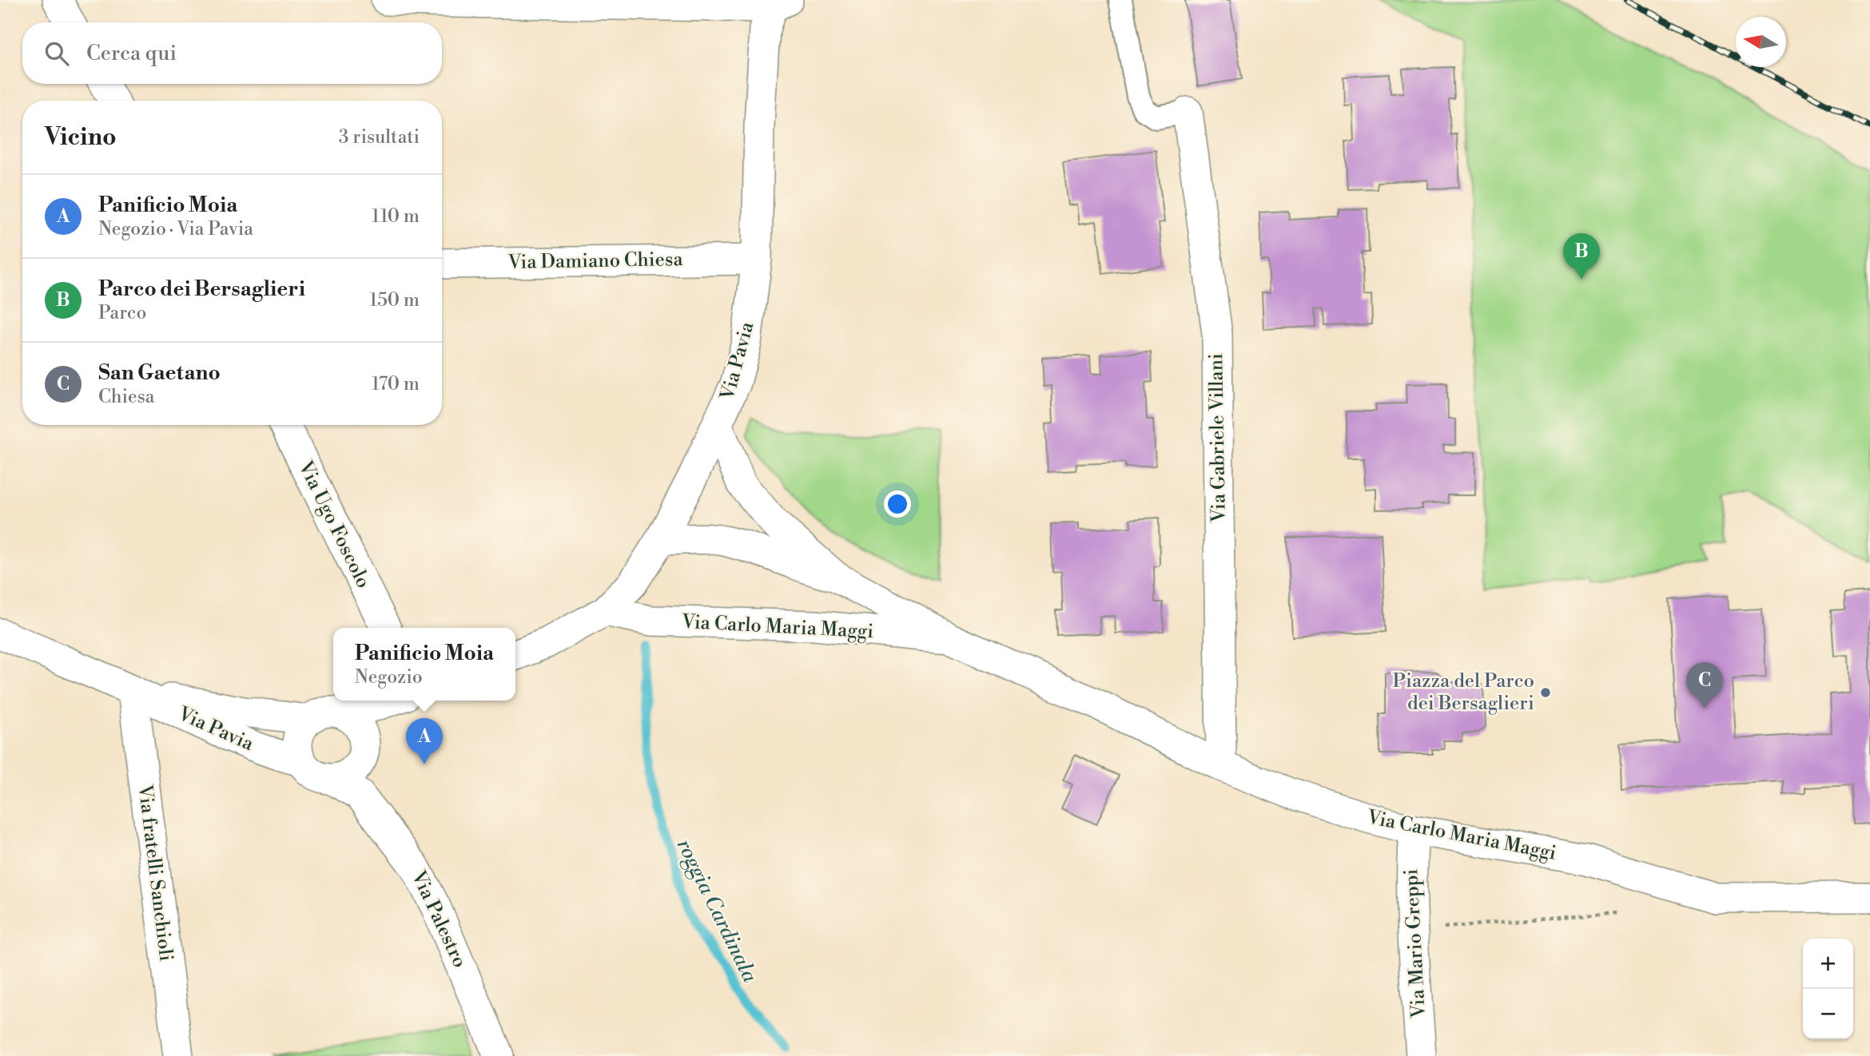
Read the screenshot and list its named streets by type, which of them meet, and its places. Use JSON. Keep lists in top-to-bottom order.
{
  "streets": {
    "street": [
      "Via Damiano Chiesa",
      "Via Pavia",
      "Via Gabriele Villani",
      "Via Ugo Foscolo",
      "Via Carlo Maria Maggi",
      "Via fratelli Sanchioli",
      "Via Palestro",
      "Via Mario Greppi"
    ]
  },
  "crossings": [
    ["Via Damiano Chiesa", "Via Pavia"],
    ["Via Pavia", "Via Carlo Maria Maggi"],
    ["Via Pavia", "Via fratelli Sanchioli"],
    ["Via Pavia", "Via Palestro"],
    ["Via Gabriele Villani", "Via Carlo Maria Maggi"],
    ["Via Carlo Maria Maggi", "Via Mario Greppi"]
  ],
  "water": ["roggia Cardinala"],
  "places": ["Piazza del Parco dei Bersaglieri"],
  "north": "left",
  "page": {
    "search": "Cerca qui",
    "heading": ["Vicino", "3 risultati"],
    "list": [
      {
        "mark": "A",
        "name": "Panificio Moia",
        "note": "Negozio · Via Pavia",
        "value": "110 m"
      },
      {
        "mark": "B",
        "name": "Parco dei Bersaglieri",
        "note": "Parco",
        "value": "150 m"
      },
      {
        "mark": "C",
        "name": "San Gaetano",
        "note": "Chiesa",
        "value": "170 m"
      }
    ],
    "pins": ["B", "C", "A"],
    "popup": ["Panificio Moia", "Negozio"],
    "map_buttons": ["+", "−"]
  }
}
